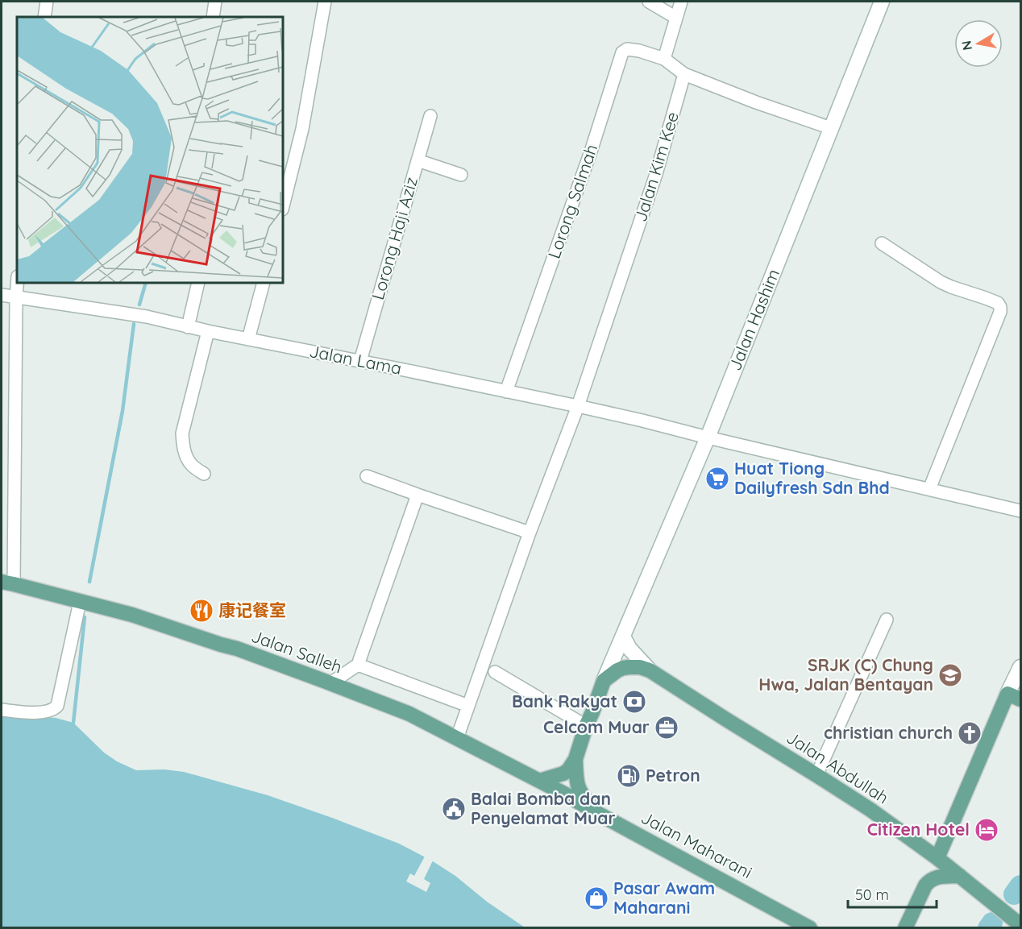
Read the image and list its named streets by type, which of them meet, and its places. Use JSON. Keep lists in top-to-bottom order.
{
  "streets": {
    "main road": ["Jalan Salleh", "Jalan Abdullah", "Jalan Maharani"],
    "street": [
      "Jalan Kim Kee",
      "Lorong Salmah",
      "Lorong Haji Aziz",
      "Jalan Hashim",
      "Jalan Lama"
    ]
  },
  "crossings": [
    ["Jalan Kim Kee", "Jalan Lama"],
    ["Jalan Kim Kee", "Jalan Salleh"],
    ["Lorong Salmah", "Jalan Lama"],
    ["Lorong Haji Aziz", "Jalan Lama"],
    ["Jalan Hashim", "Jalan Lama"],
    ["Jalan Salleh", "Jalan Maharani"]
  ],
  "places": {
    "supermarket": ["Huat Tiong Dailyfresh Sdn Bhd"],
    "restaurant": ["康记餐室"],
    "school or university": ["SRJK (C) Chung Hwa, Jalan Bentayan"],
    "bank": ["Bank Rakyat"],
    "office": ["Celcom Muar"],
    "church": ["christian church"],
    "fuel station": ["Petron"],
    "public building": ["Balai Bomba dan Penyelamat Muar"],
    "hotel": ["Citizen Hotel"],
    "shop": ["Pasar Awam Maharani"]
  },
  "scale_bar": "50 m",
  "north": "left"
}
